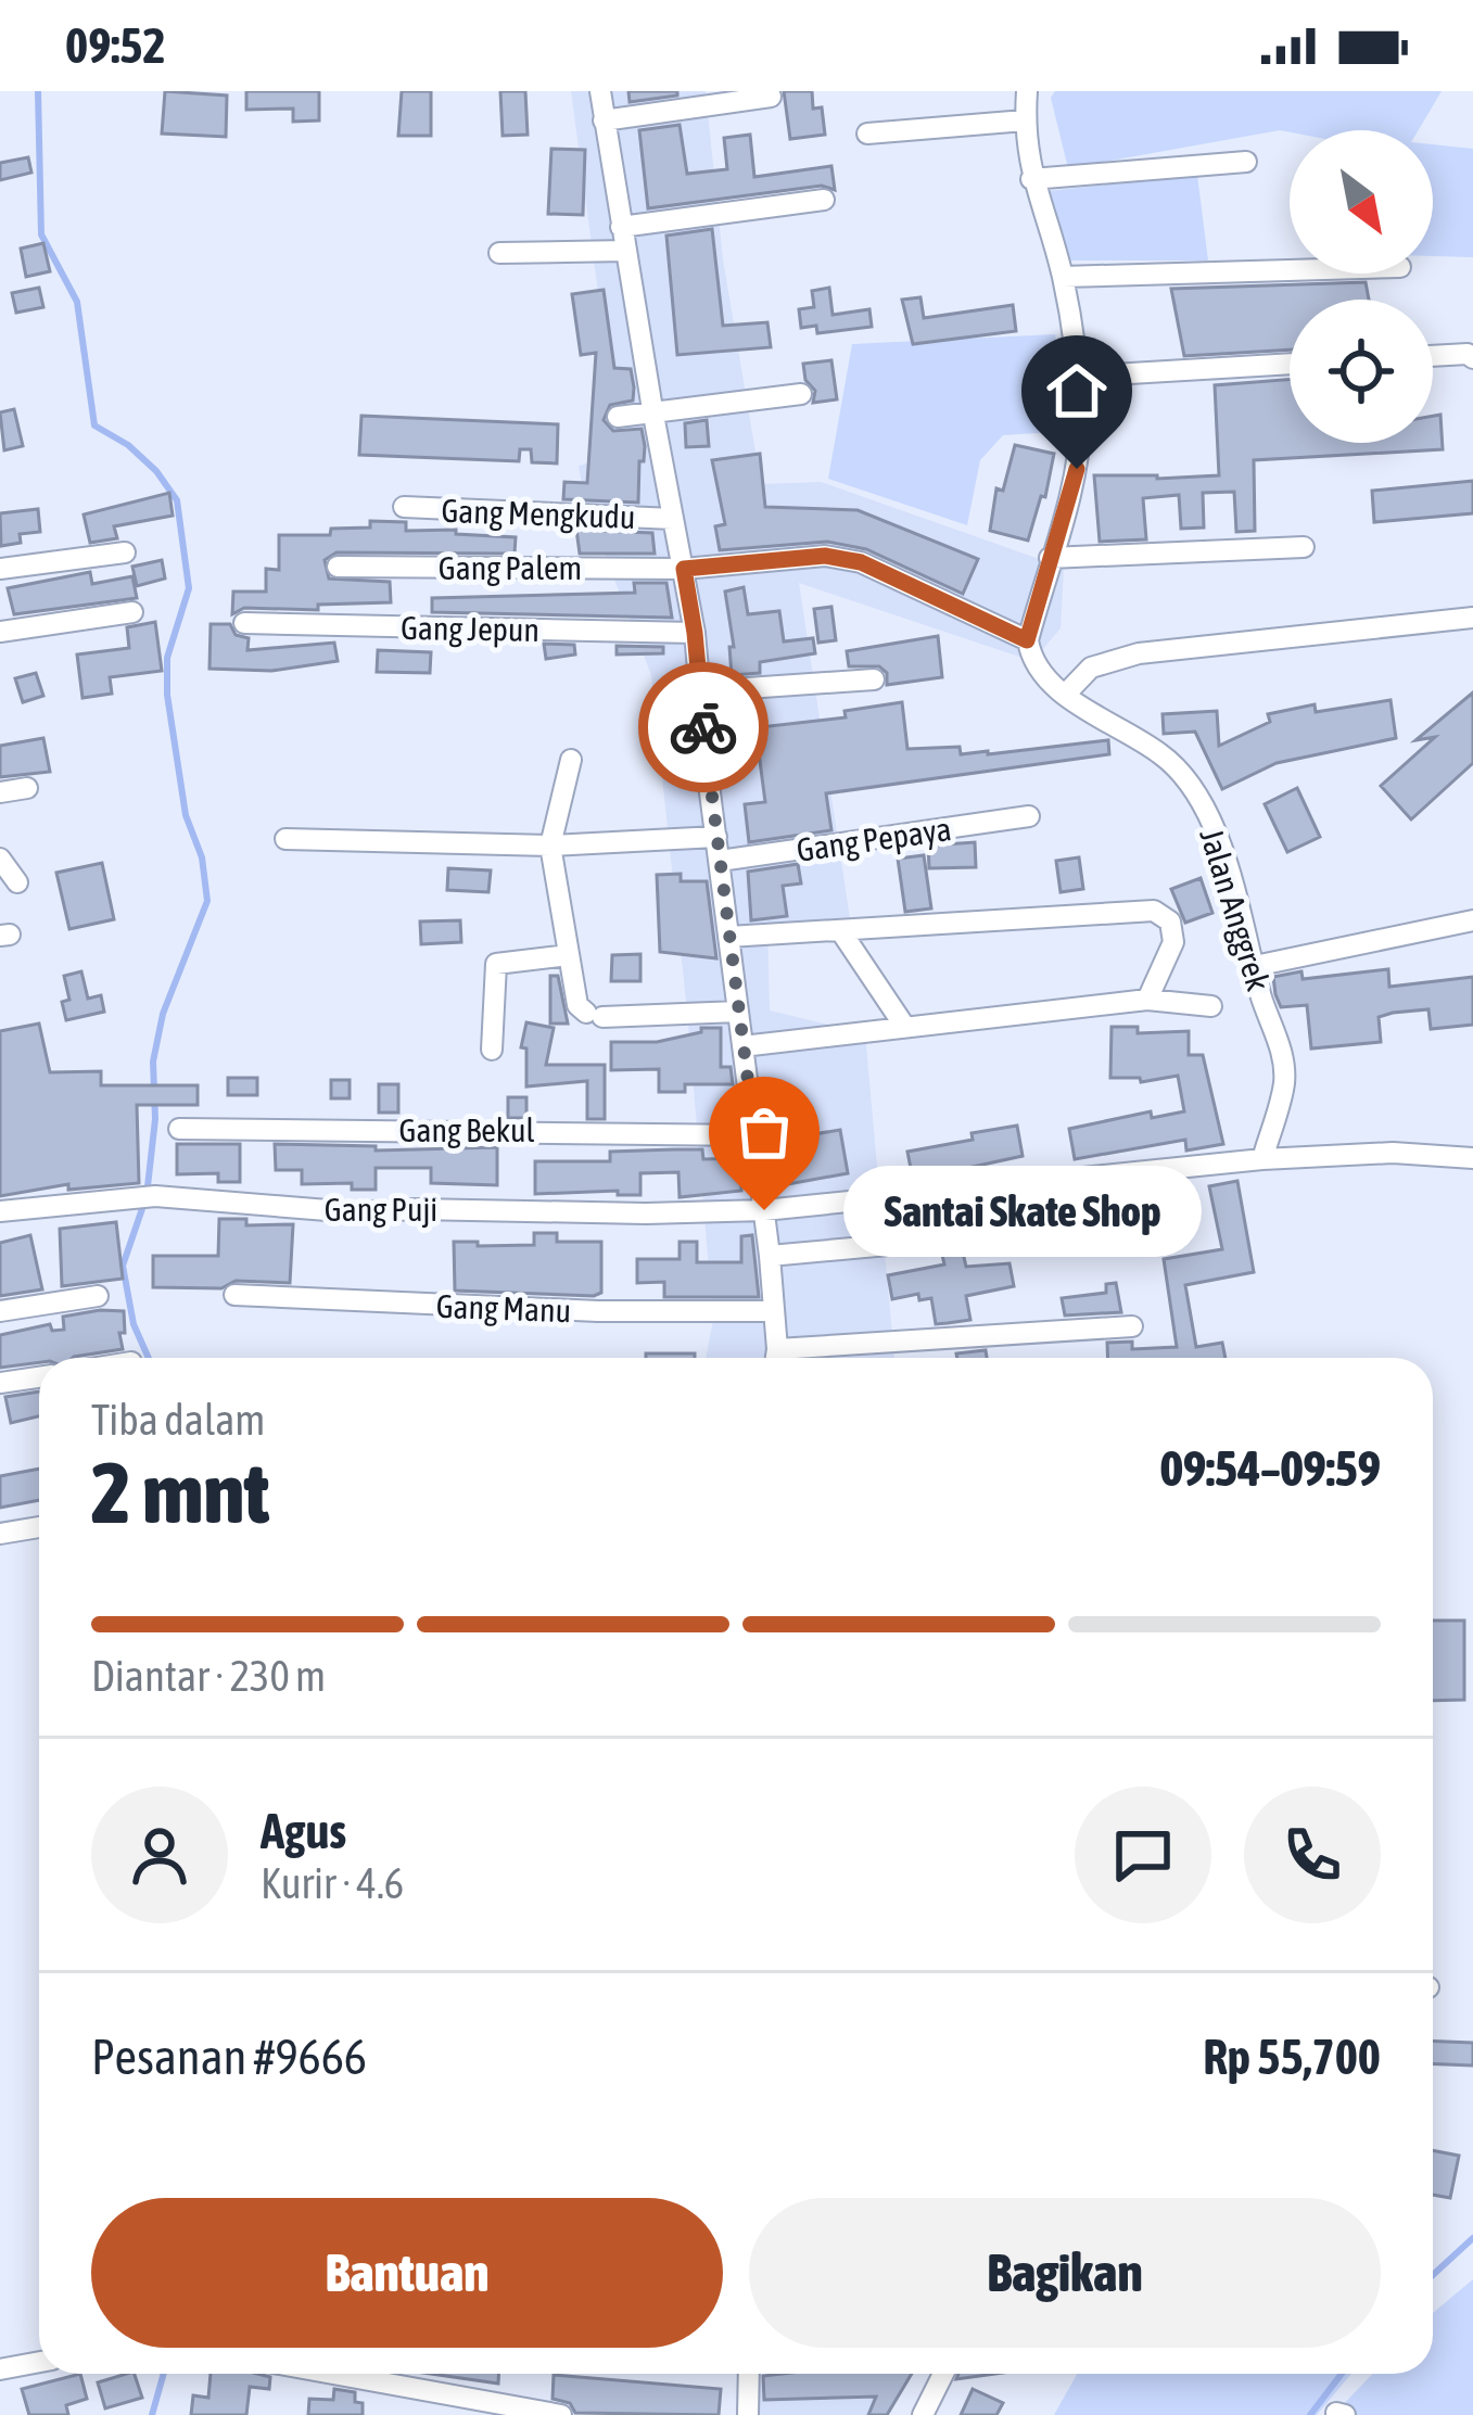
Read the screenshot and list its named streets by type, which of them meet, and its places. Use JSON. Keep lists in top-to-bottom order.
{
  "streets": {
    "street": [
      "Gang Mengkudu",
      "Gang Palem",
      "Gang Jepun",
      "Gang Pepaya",
      "Jalan Anggrek",
      "Gang Bekul",
      "Gang Puji",
      "Gang Manu"
    ]
  },
  "crossings": [
    ["Gang Palem", "Jalan Anggrek"]
  ],
  "places": ["Santai Skate Shop"],
  "north": "bottom right",
  "page": {
    "status": "09:52",
    "bubble": "Santai Skate Shop",
    "heading": ["2 mnt", "Tiba dalam", "09:54–09:59"],
    "panel": [
      "Agus",
      "Kurir · 4.6",
      "Pesanan #9666",
      "Rp 55,700"
    ],
    "bar": "Diantar · 230 m",
    "buttons": ["Bantuan", "Bagikan"]
  }
}
